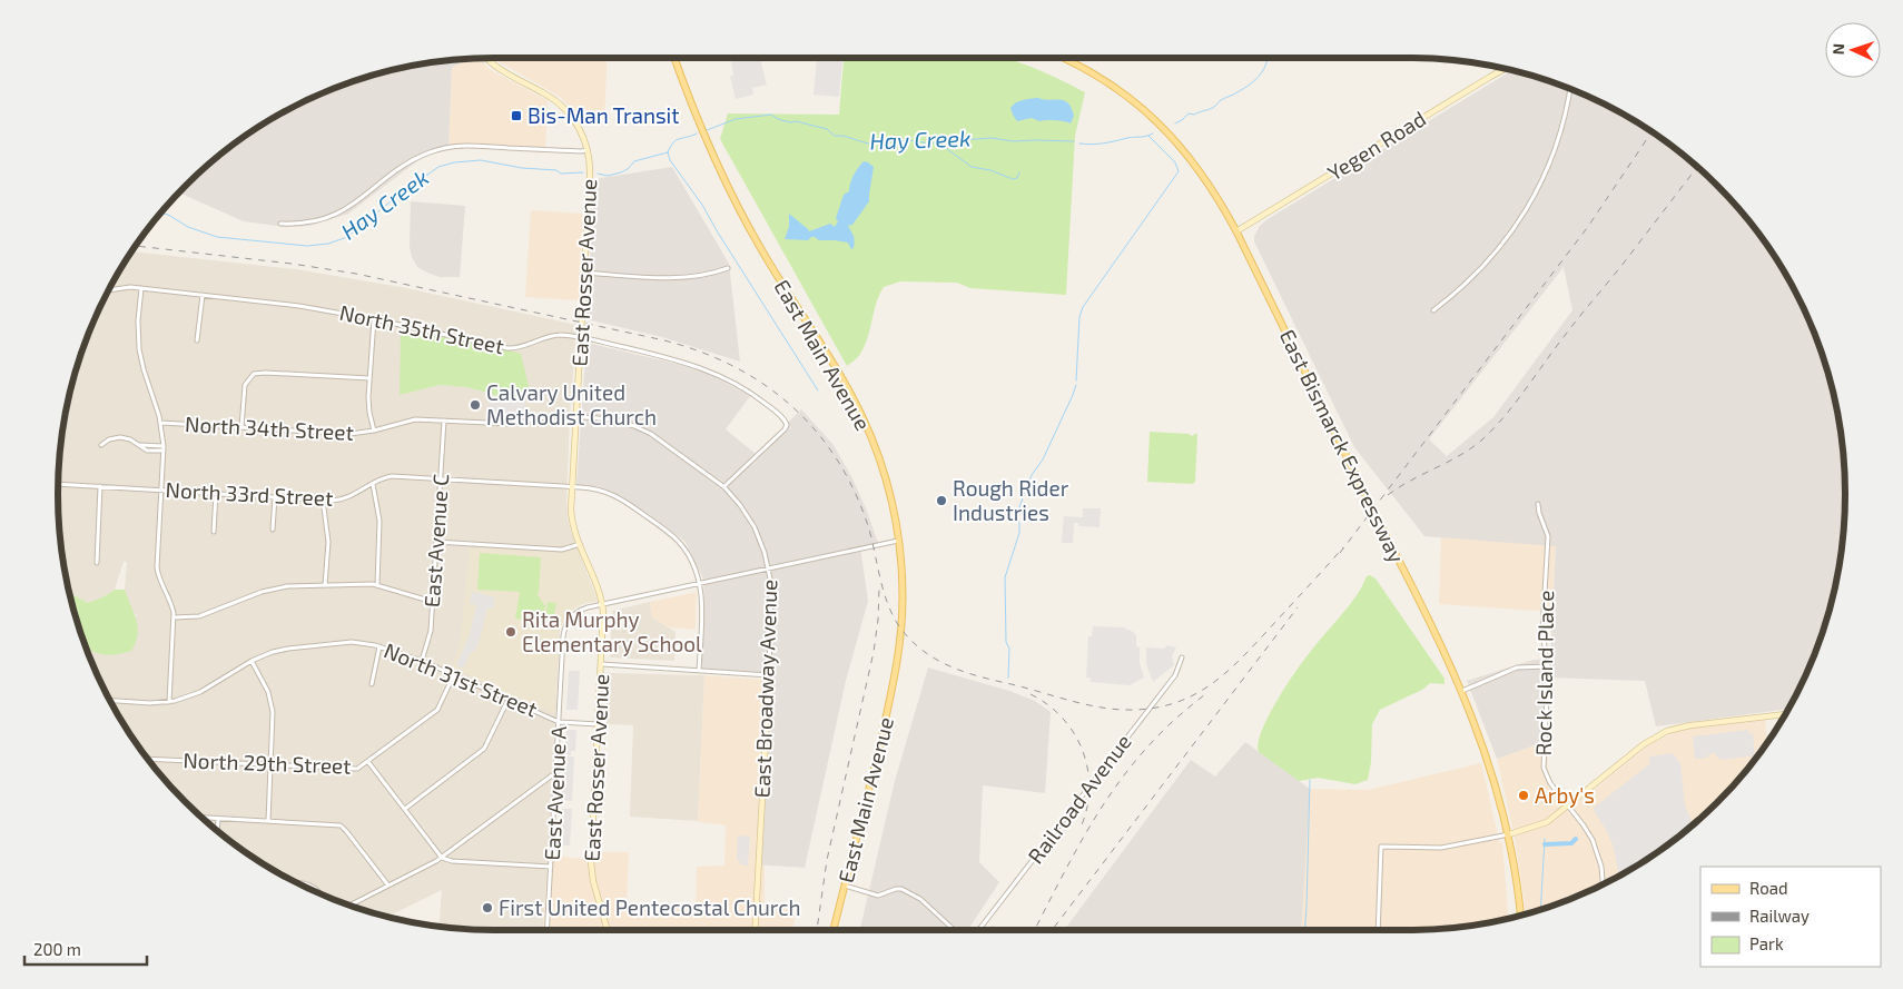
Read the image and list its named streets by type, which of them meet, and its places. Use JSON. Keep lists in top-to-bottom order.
{
  "streets": {
    "main road": ["East Main Avenue", "East Bismarck Expressway"],
    "street": [
      "Yegen Road",
      "East Rosser Avenue",
      "North 35th Street",
      "North 34th Street",
      "North 33rd Street",
      "East Avenue C",
      "Rock Island Place",
      "North 31st Street",
      "East Broadway Avenue",
      "North 29th Street",
      "East Avenue A",
      "Railroad Avenue"
    ]
  },
  "crossings": [
    ["Yegen Road", "East Bismarck Expressway"],
    ["East Rosser Avenue", "North 35th Street"],
    ["East Rosser Avenue", "North 34th Street"],
    ["East Rosser Avenue", "North 33rd Street"],
    ["East Rosser Avenue", "North 31st Street"],
    ["East Rosser Avenue", "East Broadway Avenue"],
    ["East Rosser Avenue", "East Avenue A"],
    ["North 35th Street", "East Broadway Avenue"],
    ["East Main Avenue", "East Avenue A"],
    ["North 34th Street", "East Avenue C"],
    ["North 34th Street", "East Broadway Avenue"],
    ["North 33rd Street", "East Avenue C"],
    ["North 33rd Street", "East Avenue A"],
    ["East Avenue C", "North 31st Street"],
    ["North 31st Street", "East Avenue A"],
    ["East Broadway Avenue", "East Avenue A"]
  ],
  "water": ["Hay Creek"],
  "places": {
    "transit": ["Bis-Man Transit"],
    "other": [
      "Calvary United Methodist Church",
      "Rough Rider Industries",
      "Rita Murphy Elementary School",
      "Arby's",
      "First United Pentecostal Church"
    ]
  },
  "legend": ["Road", "Railway", "Park"],
  "scale_bar": "200 m",
  "north": "left"
}
